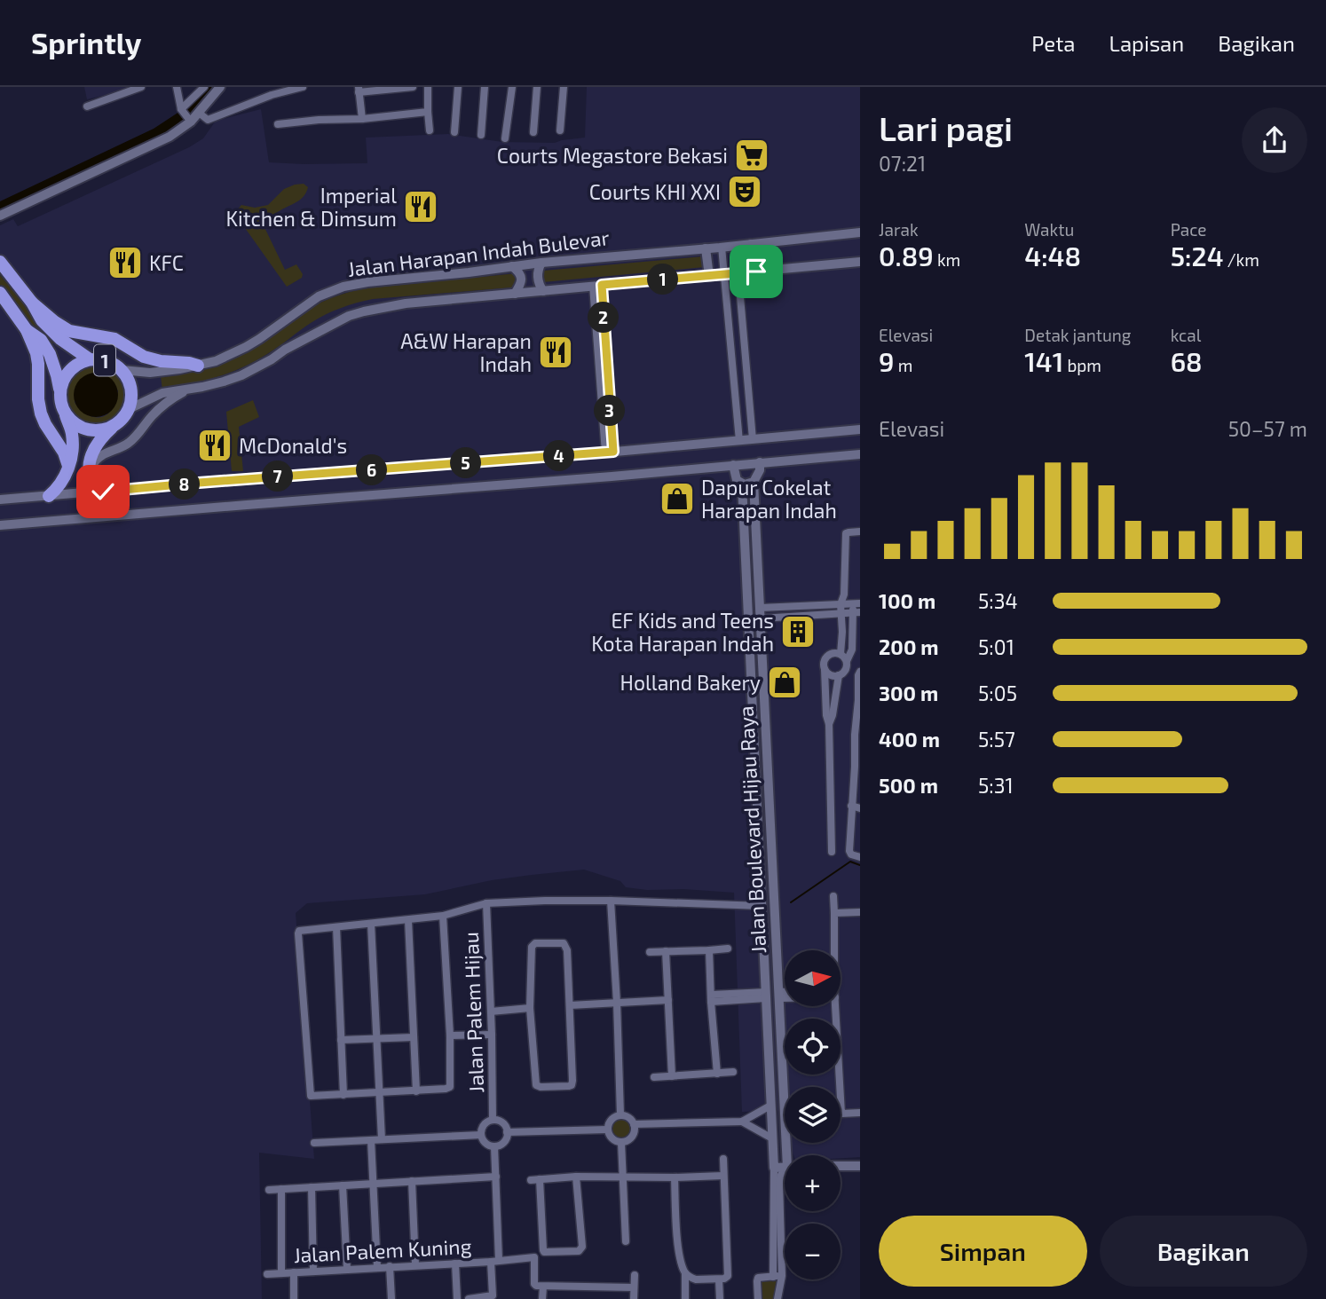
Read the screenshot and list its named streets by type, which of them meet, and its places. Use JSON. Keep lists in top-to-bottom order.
{
  "streets": {
    "highway": ["1"],
    "street": [
      "Jalan Harapan Indah Bulevar",
      "Jalan Boulevard Hijau Raya",
      "Jalan Palem Hijau",
      "Jalan Palem Kuning"
    ]
  },
  "crossings": [
    ["Jalan Harapan Indah Bulevar", "1"]
  ],
  "places": {
    "supermarket": ["Courts Megastore Bekasi"],
    "theatre": ["Courts KHI XXI"],
    "restaurant": [
      "Imperial Kitchen & Dimsum",
      "KFC",
      "A&W Harapan Indah",
      "McDonald's"
    ],
    "shop": ["Dapur Cokelat Harapan Indah", "Holland Bakery"],
    "building": ["EF Kids and Teens Kota Harapan Indah"]
  },
  "north": "right",
  "page": {
    "header": "Sprintly",
    "nav": ["Peta", "Lapisan", "Bagikan"],
    "heading": ["Lari pagi", "07:21"],
    "stats": [
      ["Jarak", "0.89 km"],
      ["Waktu", "4:48"],
      ["Pace", "5:24 /km"],
      ["Elevasi", "9 m"],
      ["Detak jantung", "141 bpm"],
      ["kcal", "68"]
    ],
    "pins": [
      "1",
      "2",
      "3",
      "4",
      "5",
      "6",
      "7",
      "8"
    ],
    "chart": ["Elevasi", "50–57 m"],
    "list": [
      {
        "name": "100 m",
        "note": "5:34"
      },
      {
        "name": "200 m",
        "note": "5:01"
      },
      {
        "name": "300 m",
        "note": "5:05"
      },
      {
        "name": "400 m",
        "note": "5:57"
      },
      {
        "name": "500 m",
        "note": "5:31"
      }
    ],
    "map_buttons": ["+", "−"],
    "buttons": ["Simpan", "Bagikan"]
  }
}
